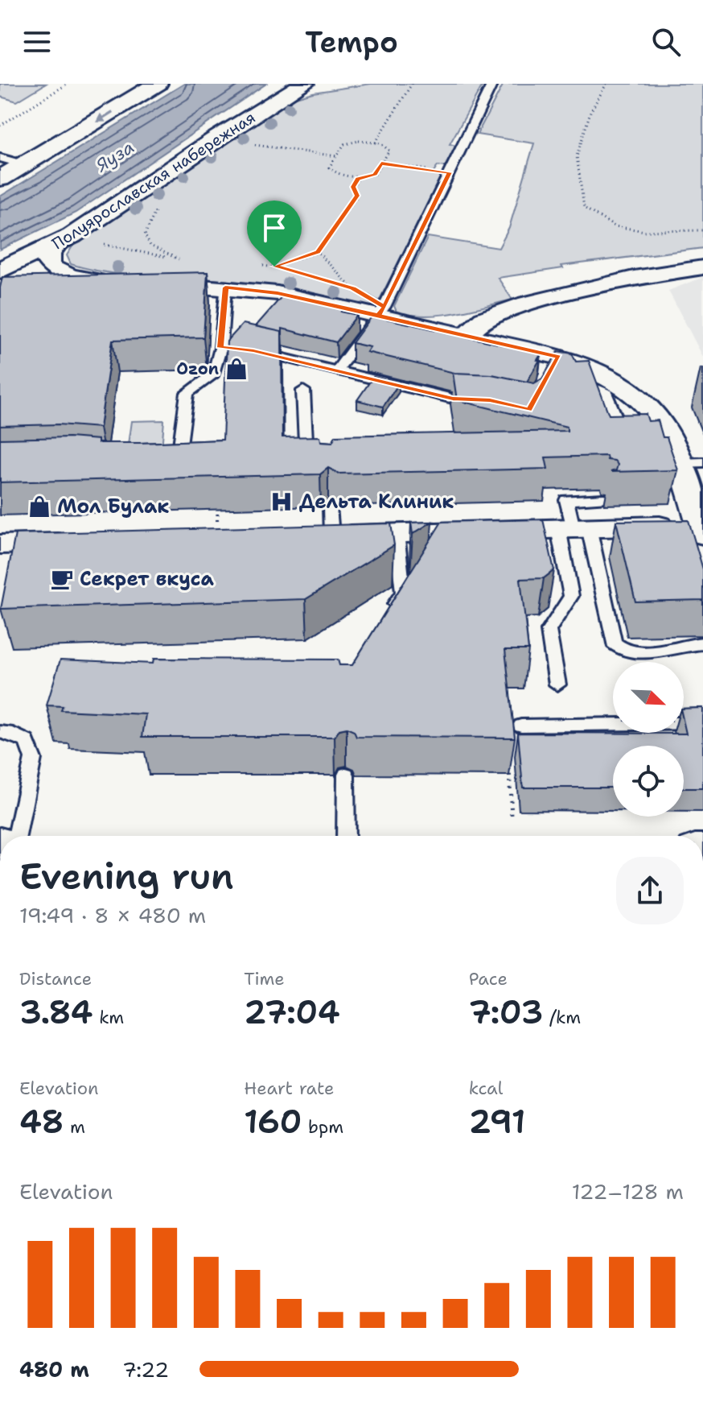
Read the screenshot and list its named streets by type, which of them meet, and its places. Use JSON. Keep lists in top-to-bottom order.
{
  "streets": {
    "main road": ["Полуярославская набережная"]
  },
  "water": ["Яуза"],
  "places": {
    "shop": ["Ozon", "Мол Булак"],
    "hospital": ["Дельта Клиник"],
    "cafe": ["Секрет вкуса"]
  },
  "north": "bottom right",
  "page": {
    "header": "Tempo",
    "heading": ["Evening run", "19:49 · 8 × 480 m"],
    "stats": [
      ["Distance", "3.84 km"],
      ["Time", "27:04"],
      ["Pace", "7:03 /km"],
      ["Elevation", "48 m"],
      ["Heart rate", "160 bpm"],
      ["kcal", "291"]
    ],
    "chart": ["Elevation", "122–128 m"],
    "list": [
      {
        "name": "480 m",
        "note": "7:22"
      }
    ]
  }
}
